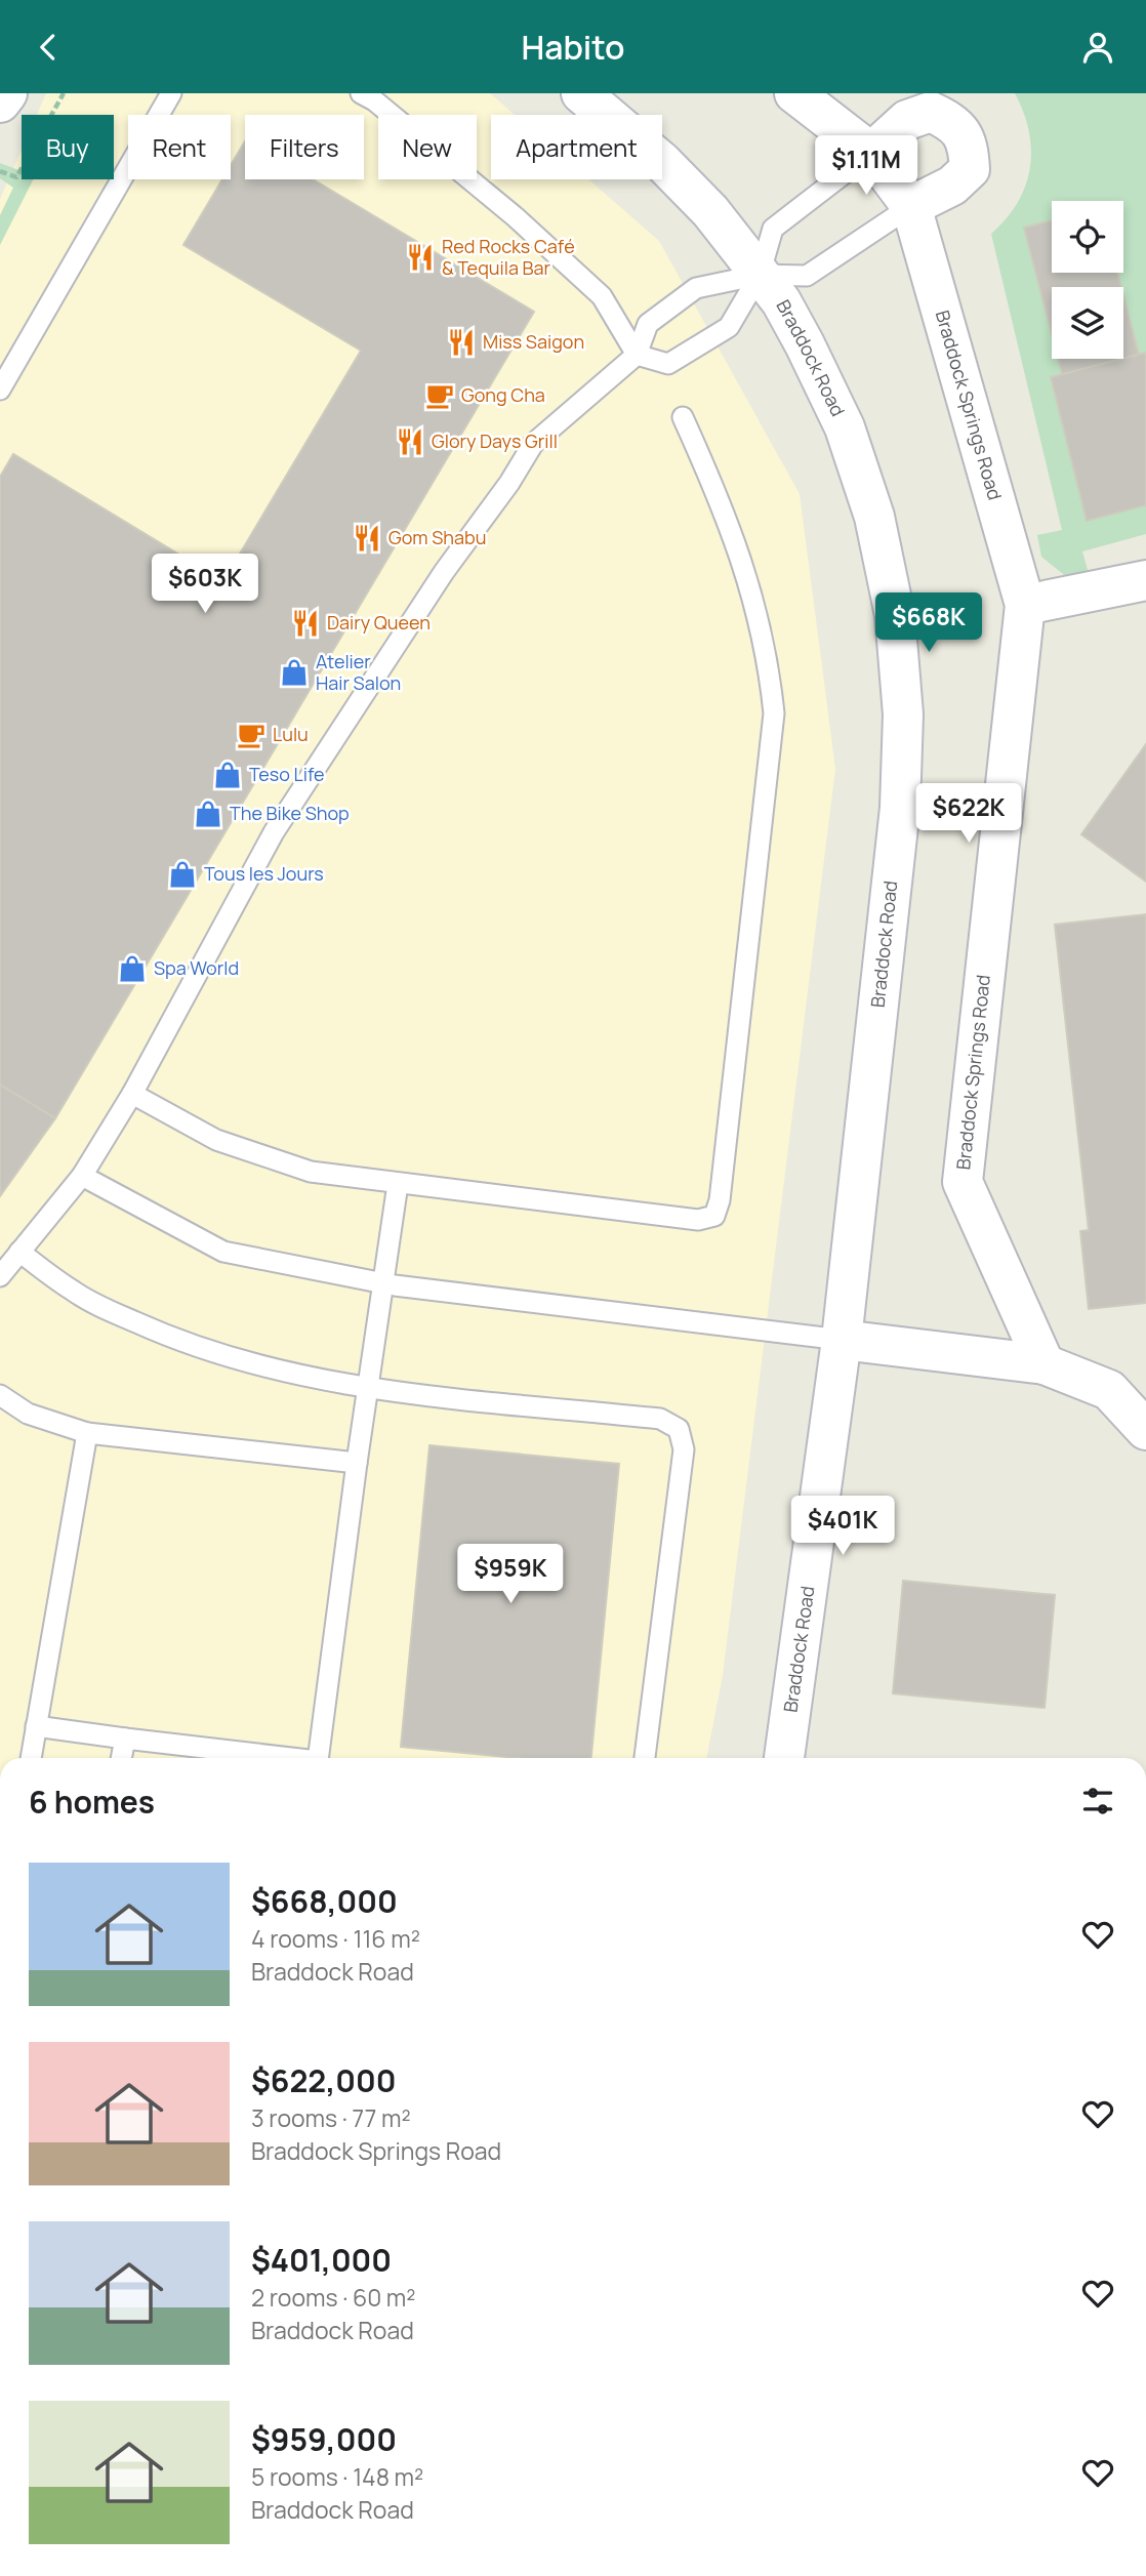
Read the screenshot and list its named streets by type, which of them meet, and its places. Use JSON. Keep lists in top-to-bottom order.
{
  "streets": {
    "street": ["Braddock Road", "Braddock Springs Road"]
  },
  "places": {
    "restaurant": [
      "Red Rocks Café & Tequila Bar",
      "Miss Saigon",
      "Glory Days Grill",
      "Gom Shabu",
      "Dairy Queen"
    ],
    "cafe": ["Gong Cha", "Lulu"],
    "shop": [
      "Atelier Hair Salon",
      "Teso Life",
      "The Bike Shop",
      "Tous les Jours",
      "Spa World"
    ]
  },
  "page": {
    "header": "Habito",
    "chip": [
      "Buy",
      "Rent",
      "Filters",
      "New",
      "Apartment"
    ],
    "price": [
      "$1.11M",
      "$603K",
      "$668K",
      "$622K",
      "$401K",
      "$959K"
    ],
    "heading": "6 homes",
    "list": [
      {
        "name": "$668,000",
        "note": "4 rooms · 116 m² · Braddock Road"
      },
      {
        "name": "$622,000",
        "note": "3 rooms · 77 m² · Braddock Springs Road"
      },
      {
        "name": "$401,000",
        "note": "2 rooms · 60 m² · Braddock Road"
      },
      {
        "name": "$959,000",
        "note": "5 rooms · 148 m² · Braddock Road"
      }
    ]
  }
}
